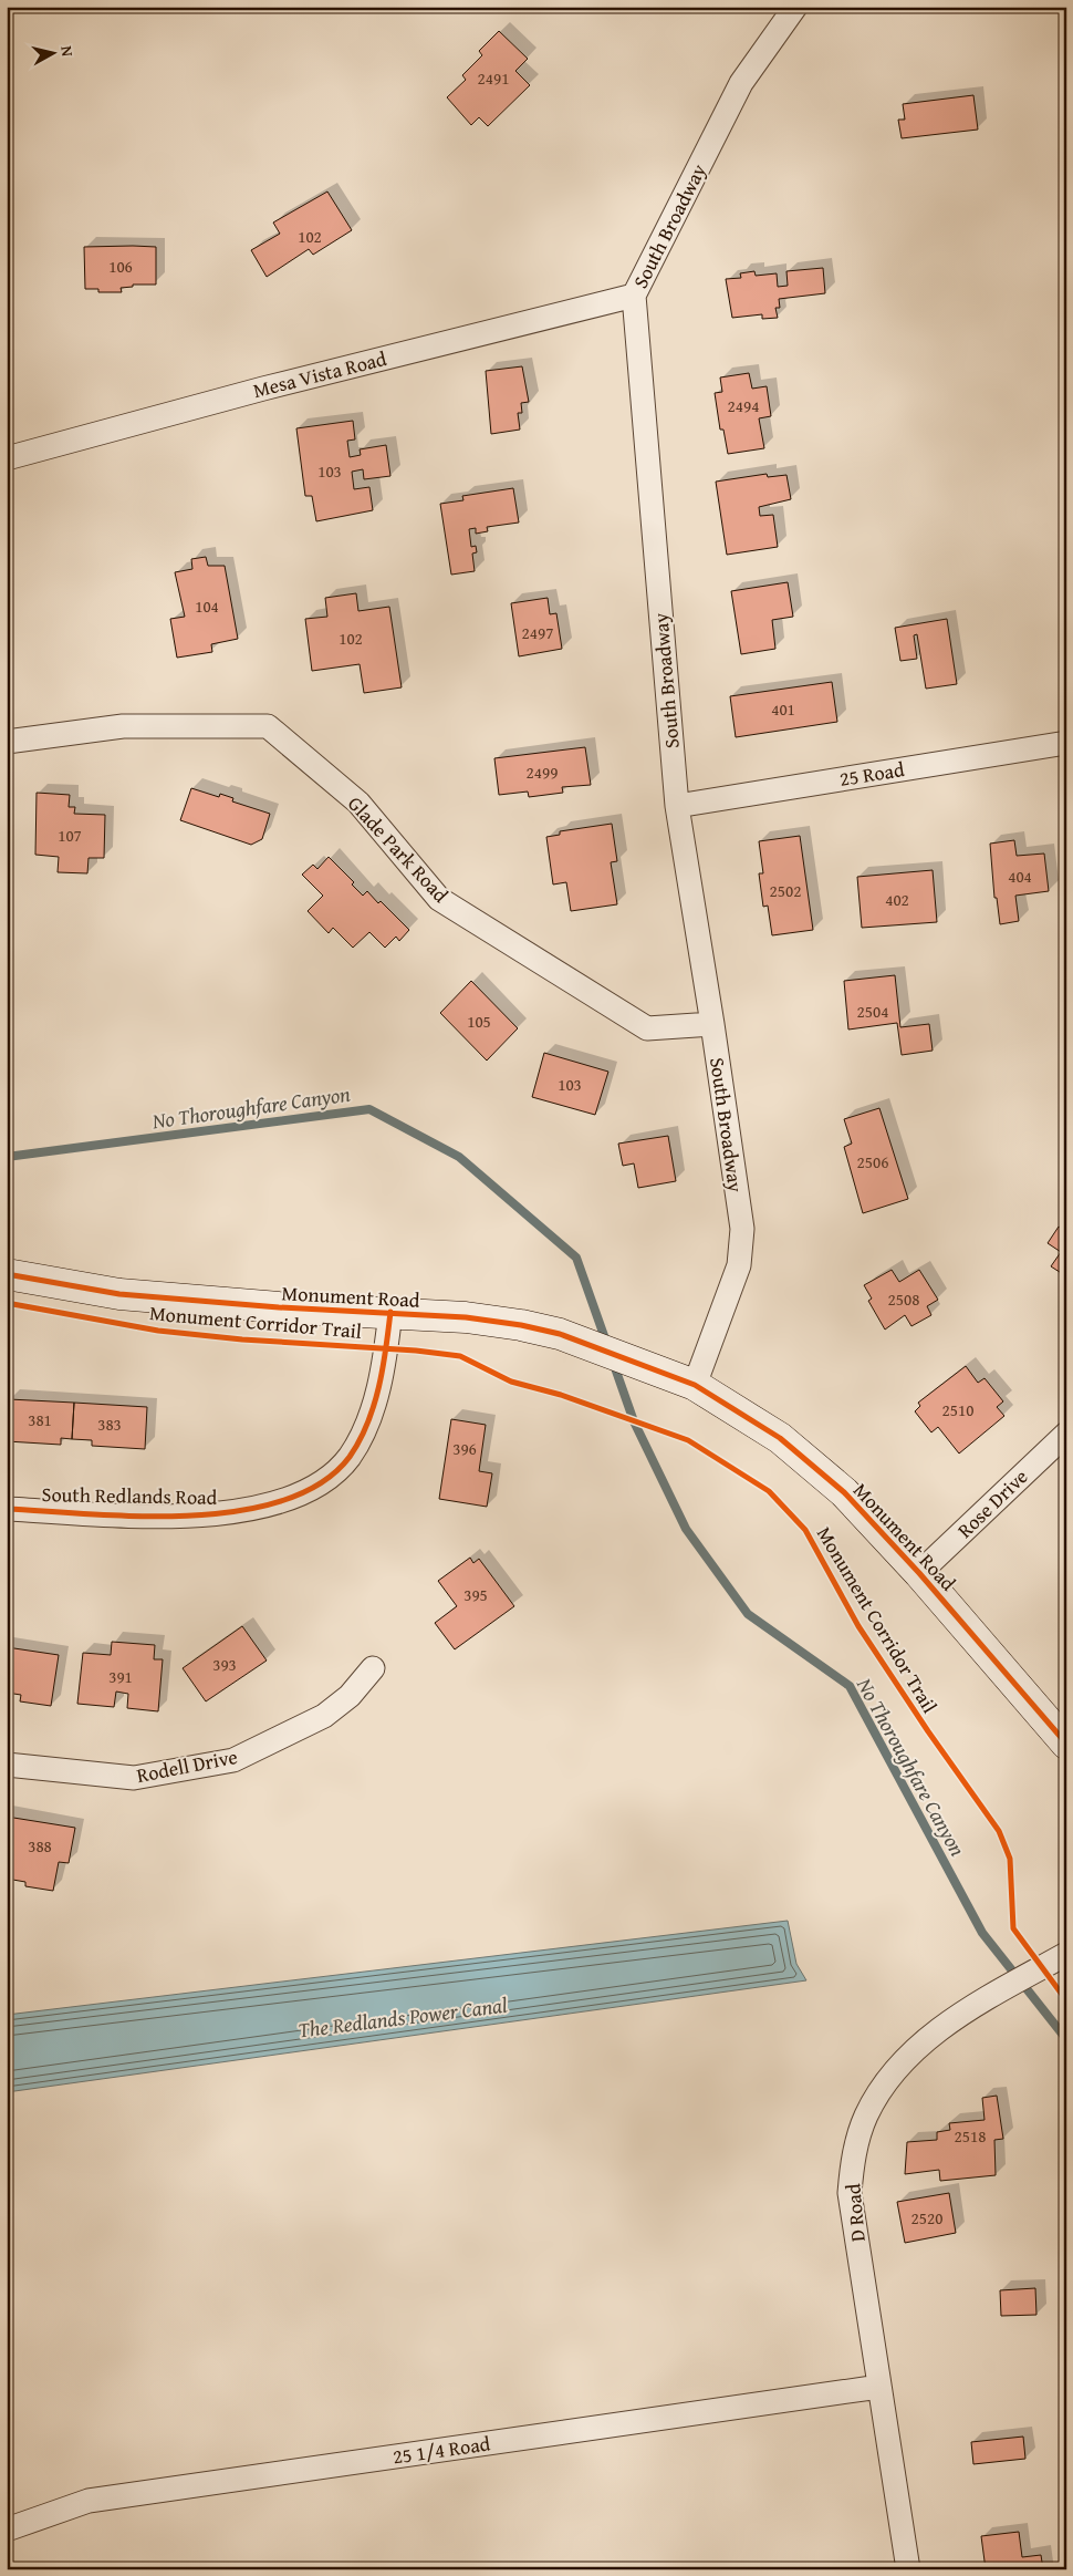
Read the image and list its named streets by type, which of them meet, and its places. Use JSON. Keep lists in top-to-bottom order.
{
  "streets": {
    "main road": ["Monument Road"],
    "street": [
      "South Broadway",
      "Mesa Vista Road",
      "25 Road",
      "Glade Park Road",
      "South Redlands Road",
      "Rose Drive",
      "Rodell Drive",
      "D Road",
      "25 1/4 Road"
    ],
    "cycle path": ["Monument Corridor Trail"]
  },
  "crossings": [
    ["South Broadway", "Mesa Vista Road"],
    ["South Broadway", "25 Road"],
    ["South Broadway", "Glade Park Road"],
    ["South Broadway", "Monument Road"],
    ["Monument Road", "South Redlands Road"],
    ["Monument Road", "Rose Drive"],
    ["D Road", "25 1/4 Road"]
  ],
  "water": ["No Thoroughfare Canyon", "The Redlands Power Canal"],
  "house_numbers": [
    "2491",
    "102",
    "106",
    "2494",
    "103",
    "104",
    "2497",
    "102",
    "401",
    "2499",
    "107",
    "404",
    "2502",
    "402",
    "2504",
    "105",
    "103",
    "2506",
    "2508",
    "2510",
    "381",
    "383",
    "396",
    "395",
    "393",
    "391",
    "388",
    "2518",
    "2520"
  ],
  "north": "right"
}
